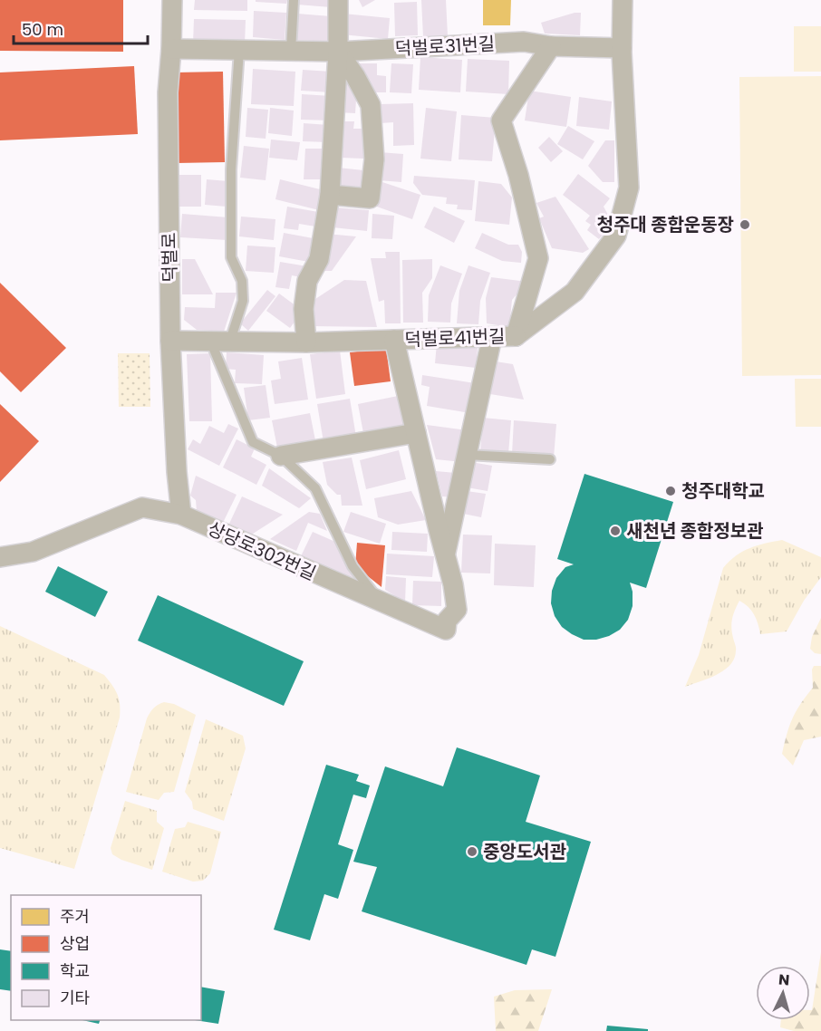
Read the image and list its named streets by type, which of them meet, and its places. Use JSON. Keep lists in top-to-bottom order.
{
  "streets": {
    "street": [
      "덕벌로31번길",
      "덕벌로",
      "덕벌로41번길",
      "상당로302번길"
    ]
  },
  "crossings": [
    ["덕벌로31번길", "덕벌로"],
    ["덕벌로31번길", "덕벌로41번길"],
    ["덕벌로", "덕벌로41번길"],
    ["덕벌로", "상당로302번길"],
    ["덕벌로41번길", "상당로302번길"]
  ],
  "places": [
    "청주대 종합운동장",
    "청주대학교",
    "새천년 종합정보관",
    "중앙도서관"
  ],
  "legend": [
    "주거",
    "상업",
    "학교",
    "기타"
  ],
  "scale_bar": "50 m",
  "north": "top"
}
